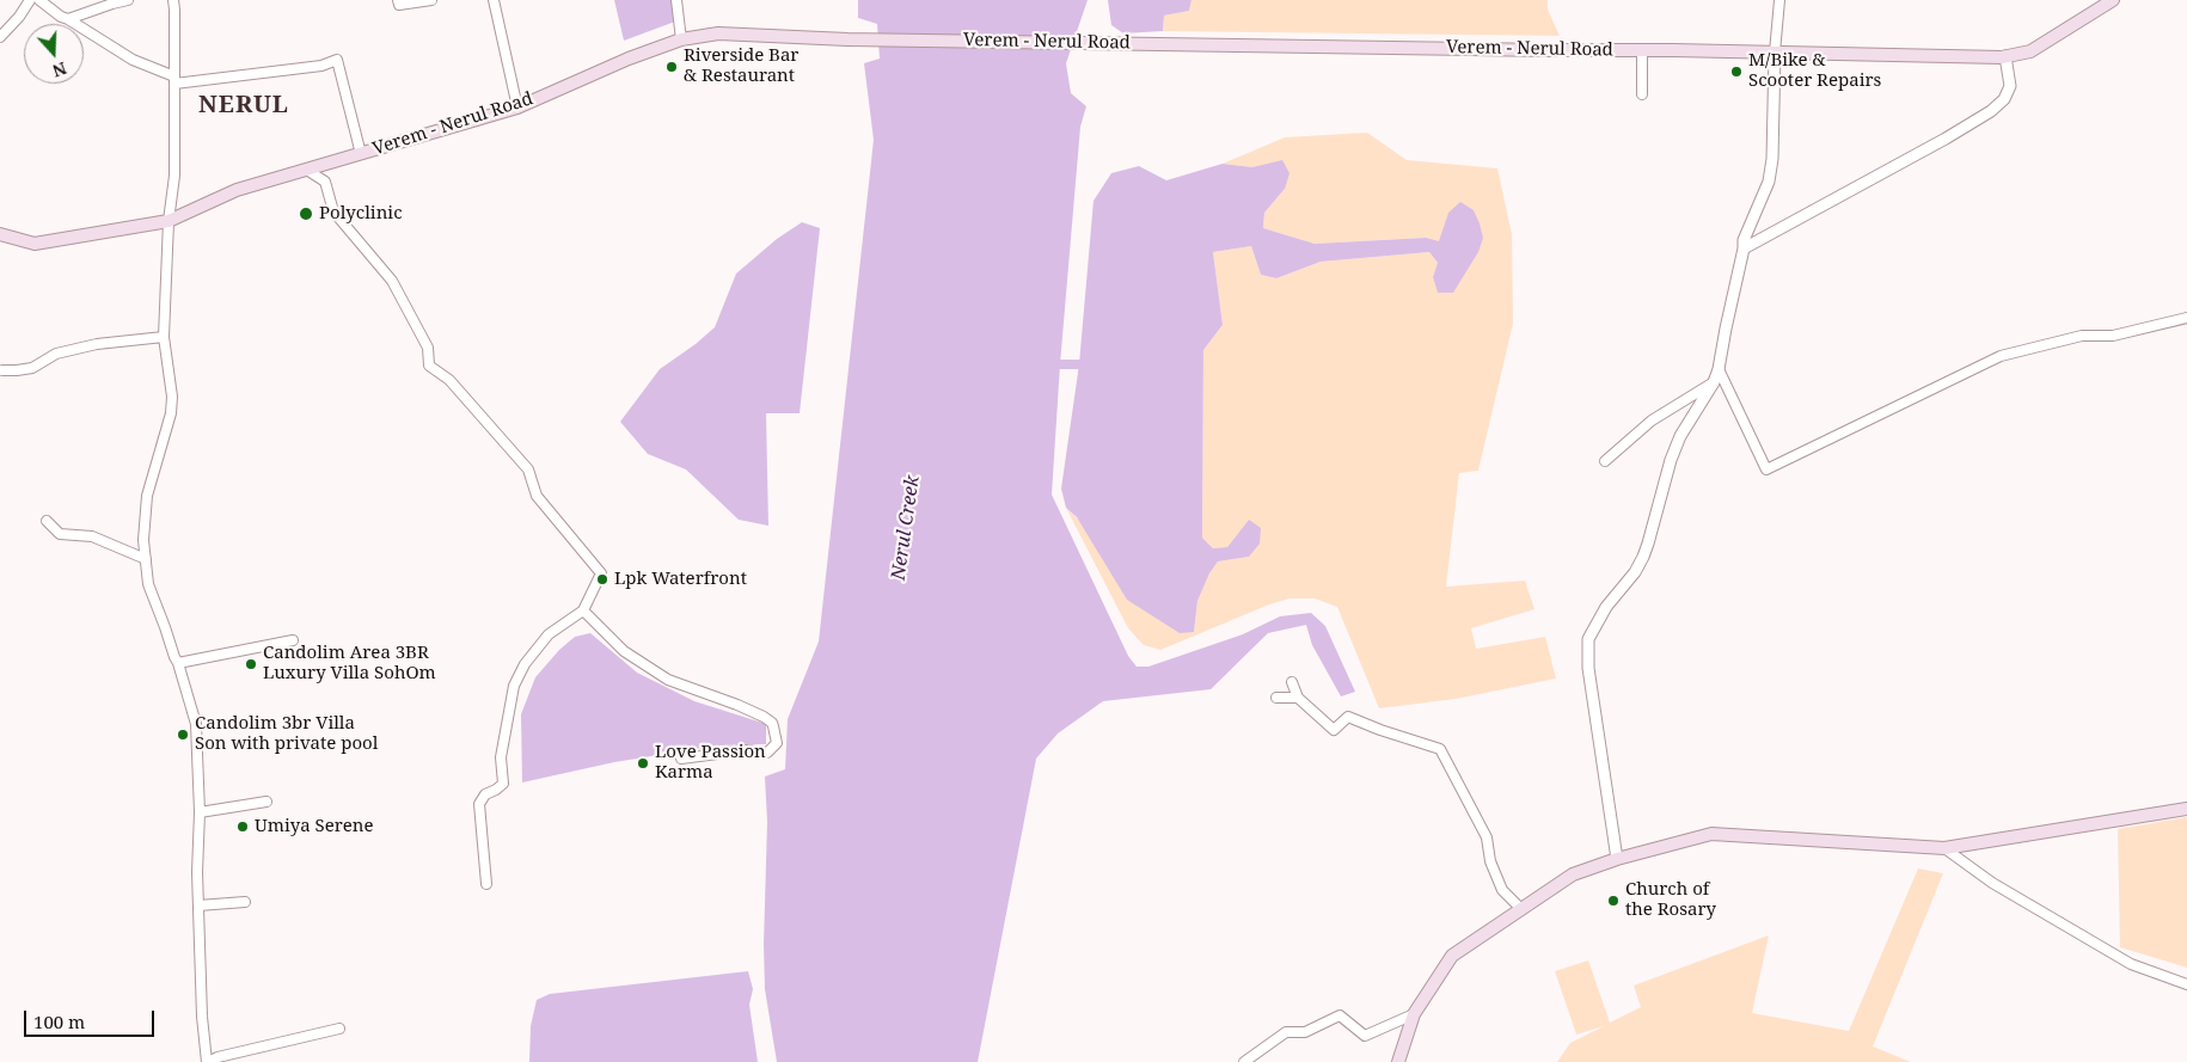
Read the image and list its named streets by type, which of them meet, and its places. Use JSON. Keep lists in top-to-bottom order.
{
  "streets": {
    "main road": ["Verem - Nerul Road"]
  },
  "districts": ["NERUL"],
  "water": ["Nerul Creek"],
  "places": [
    "Riverside Bar & Restaurant",
    "M/Bike & Scooter Repairs",
    "Polyclinic",
    "Lpk Waterfront",
    "Candolim Area 3BR Luxury Villa SohOm",
    "Candolim 3br Villa Son with private pool",
    "Love Passion Karma",
    "Umiya Serene",
    "Church of the Rosary"
  ],
  "scale_bar": "100 m",
  "north": "bottom"
}
